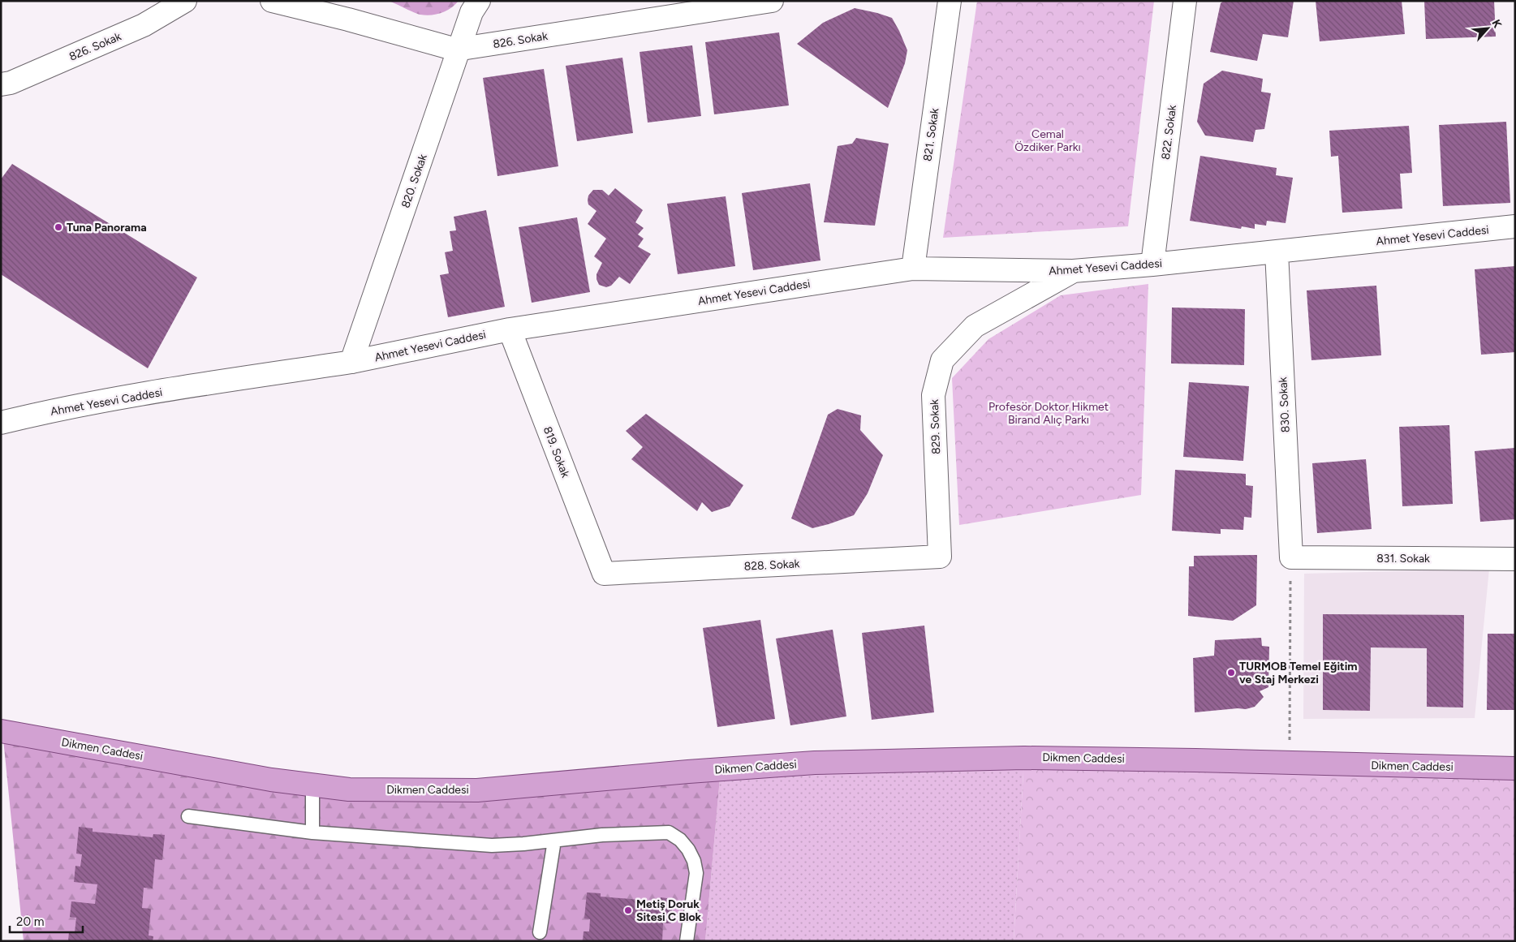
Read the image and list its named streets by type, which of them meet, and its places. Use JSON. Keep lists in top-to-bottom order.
{
  "streets": {
    "main road": ["Dikmen Caddesi"],
    "street": [
      "826. Sokak",
      "822. Sokak",
      "821. Sokak",
      "820. Sokak",
      "Ahmet Yesevi Caddesi",
      "830. Sokak",
      "829. Sokak",
      "819. Sokak",
      "831. Sokak",
      "828. Sokak"
    ]
  },
  "crossings": [
    ["826. Sokak", "820. Sokak"],
    ["822. Sokak", "Ahmet Yesevi Caddesi"],
    ["821. Sokak", "Ahmet Yesevi Caddesi"],
    ["820. Sokak", "Ahmet Yesevi Caddesi"],
    ["Ahmet Yesevi Caddesi", "830. Sokak"],
    ["Ahmet Yesevi Caddesi", "829. Sokak"],
    ["Ahmet Yesevi Caddesi", "819. Sokak"],
    ["830. Sokak", "831. Sokak"],
    ["829. Sokak", "828. Sokak"],
    ["819. Sokak", "828. Sokak"]
  ],
  "parks": ["Cemal Özdiker Parkı", "Profesör Doktor Hikmet Birand Alıç Parkı"],
  "places": ["Tuna Panorama", "TURMOB Temel Eğitim ve Staj Merkezi", "Metiş Doruk Sitesi C Blok"],
  "scale_bar": "20 m",
  "north": "top right"
}
